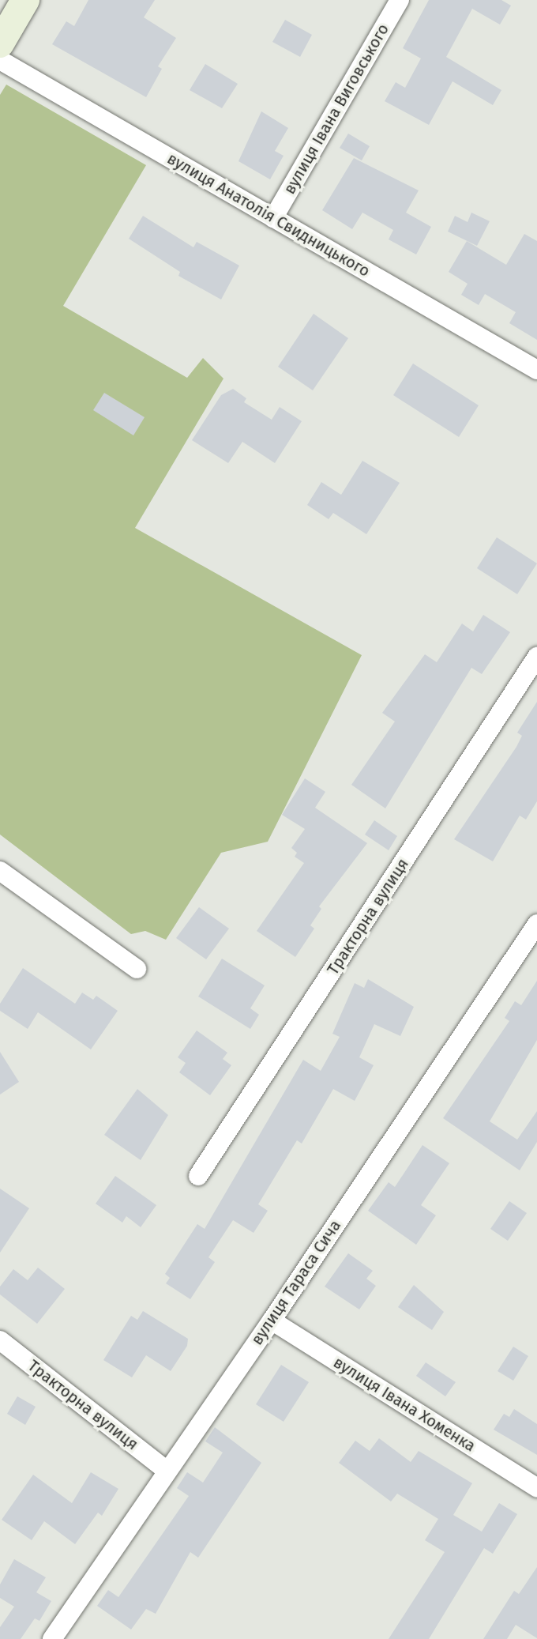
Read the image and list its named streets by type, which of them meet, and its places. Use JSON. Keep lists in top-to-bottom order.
{
  "streets": {
    "street": [
      "вулиця Івана Виговського",
      "вулиця Анатолія Свидницького",
      "Тракторна вулиця",
      "вулиця Тараса Сича",
      "вулиця Івана Хоменка"
    ]
  },
  "crossings": [
    ["вулиця Івана Виговського", "вулиця Анатолія Свидницького"],
    ["Тракторна вулиця", "вулиця Тараса Сича"],
    ["вулиця Тараса Сича", "вулиця Івана Хоменка"]
  ]
}
